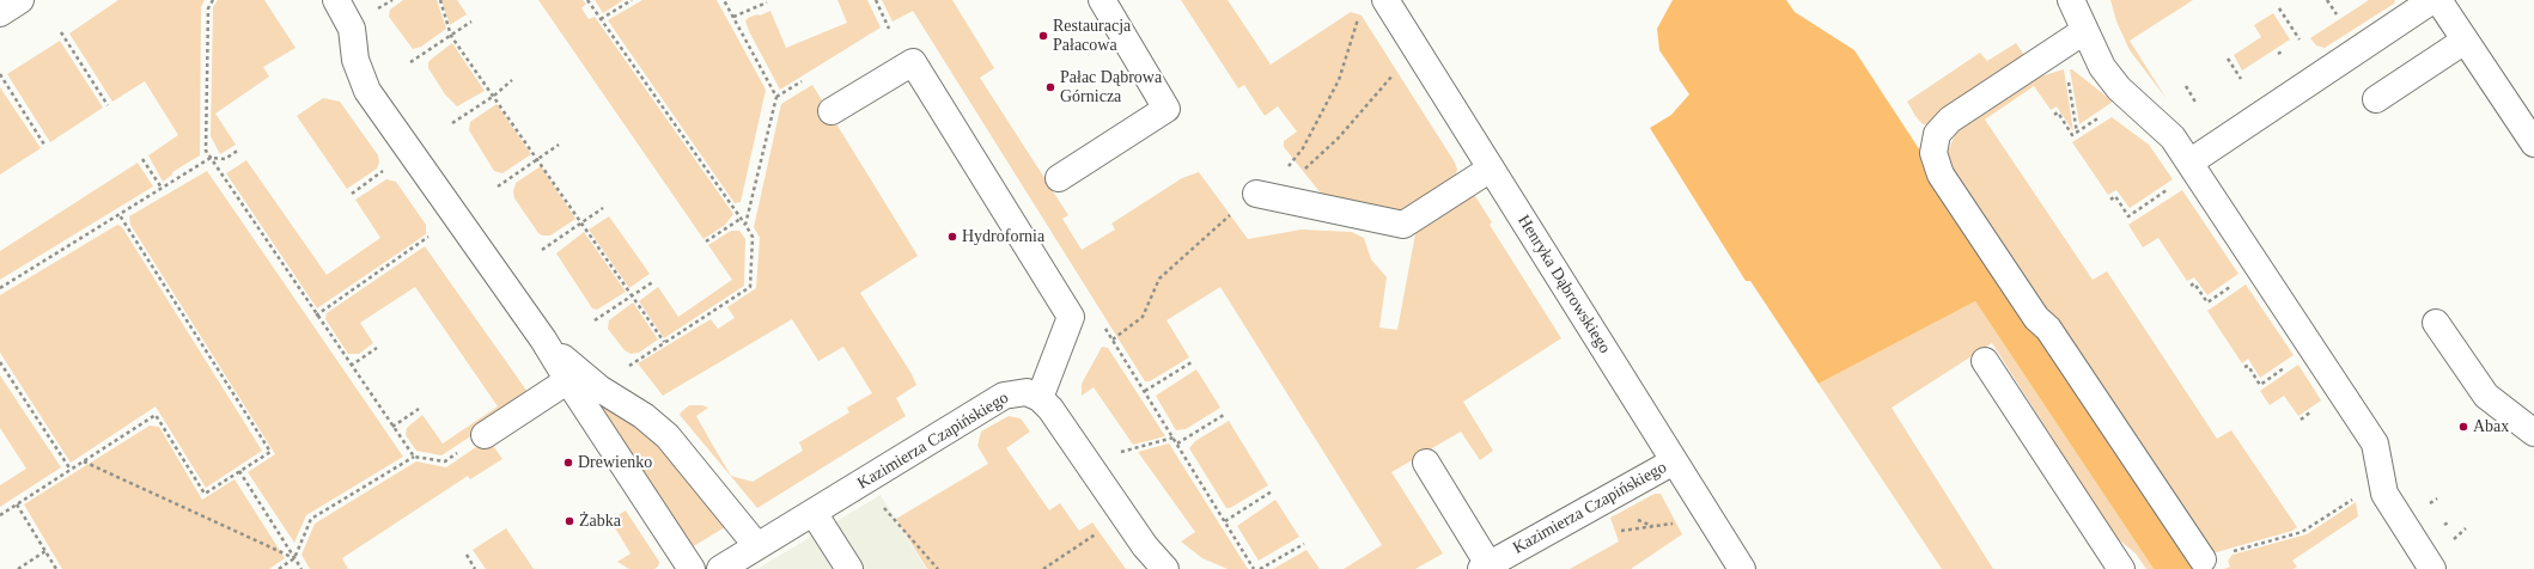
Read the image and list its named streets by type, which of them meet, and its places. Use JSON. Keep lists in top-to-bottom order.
{
  "streets": {
    "street": ["Henryka Dąbrowskiego", "Kazimierza Czapińskiego"]
  },
  "crossings": [
    ["Henryka Dąbrowskiego", "Kazimierza Czapińskiego"]
  ],
  "places": [
    "Restauracja Pałacowa",
    "Pałac Dąbrowa Górnicza",
    "Hydrofornia",
    "Abax",
    "Drewienko",
    "Żabka"
  ]
}
